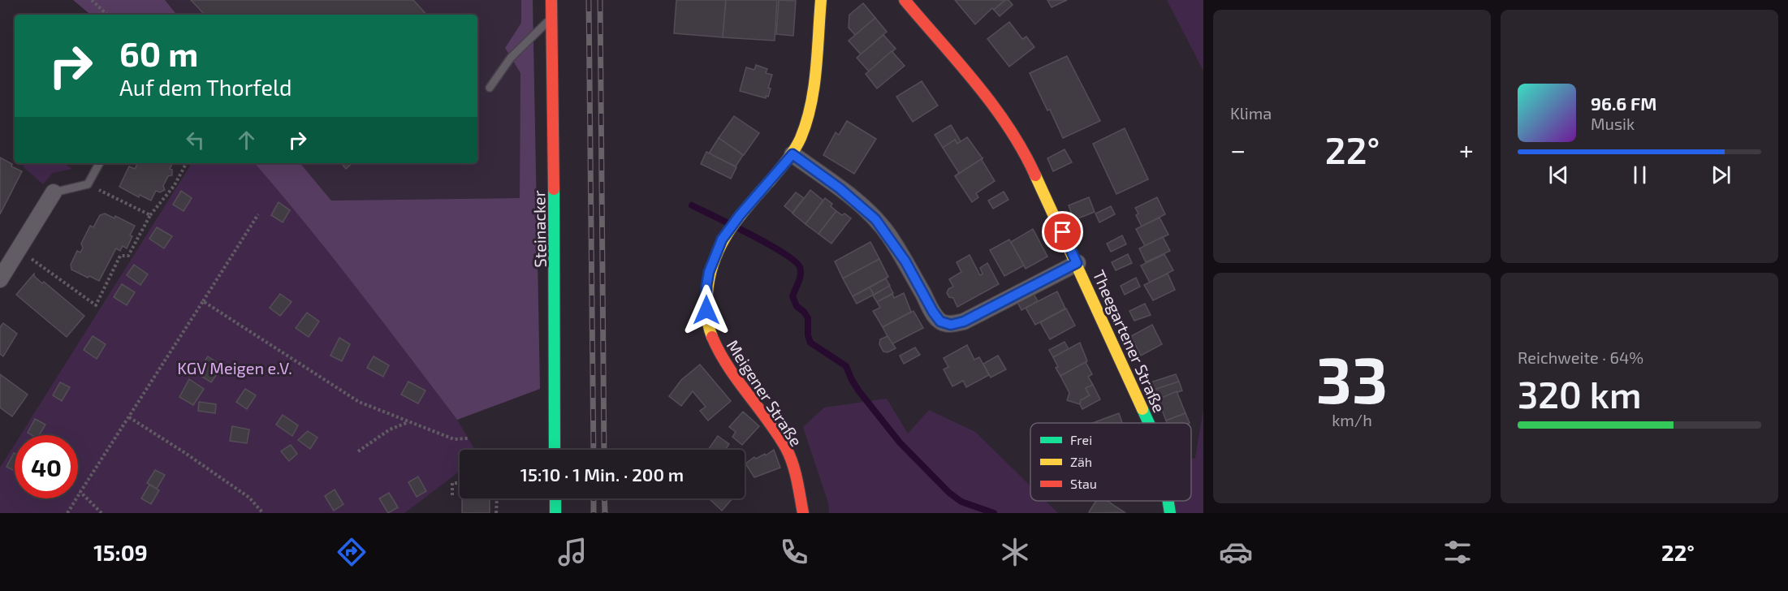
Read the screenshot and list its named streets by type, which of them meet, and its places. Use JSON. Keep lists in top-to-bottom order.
{
  "streets": {
    "street": ["Steinacker", "Theegartener Straße", "Meigener Straße"]
  },
  "parks": ["KGV Meigen e.V."],
  "legend": ["Frei", "Zäh", "Stau"],
  "page": {
    "tile": [
      "Klima",
      ["33", "km/h"],
      ["Reichweite · 64%", "320 km"]
    ],
    "turn": ["60 m", "Auf dem Thorfeld"],
    "song": ["96.6 FM", "Musik"],
    "heat": ["−", "22°", "+"],
    "limit": "40",
    "trip": "15:10 · 1 Min. · 200 m",
    "tabs": ["15:09", "22°"]
  }
}
